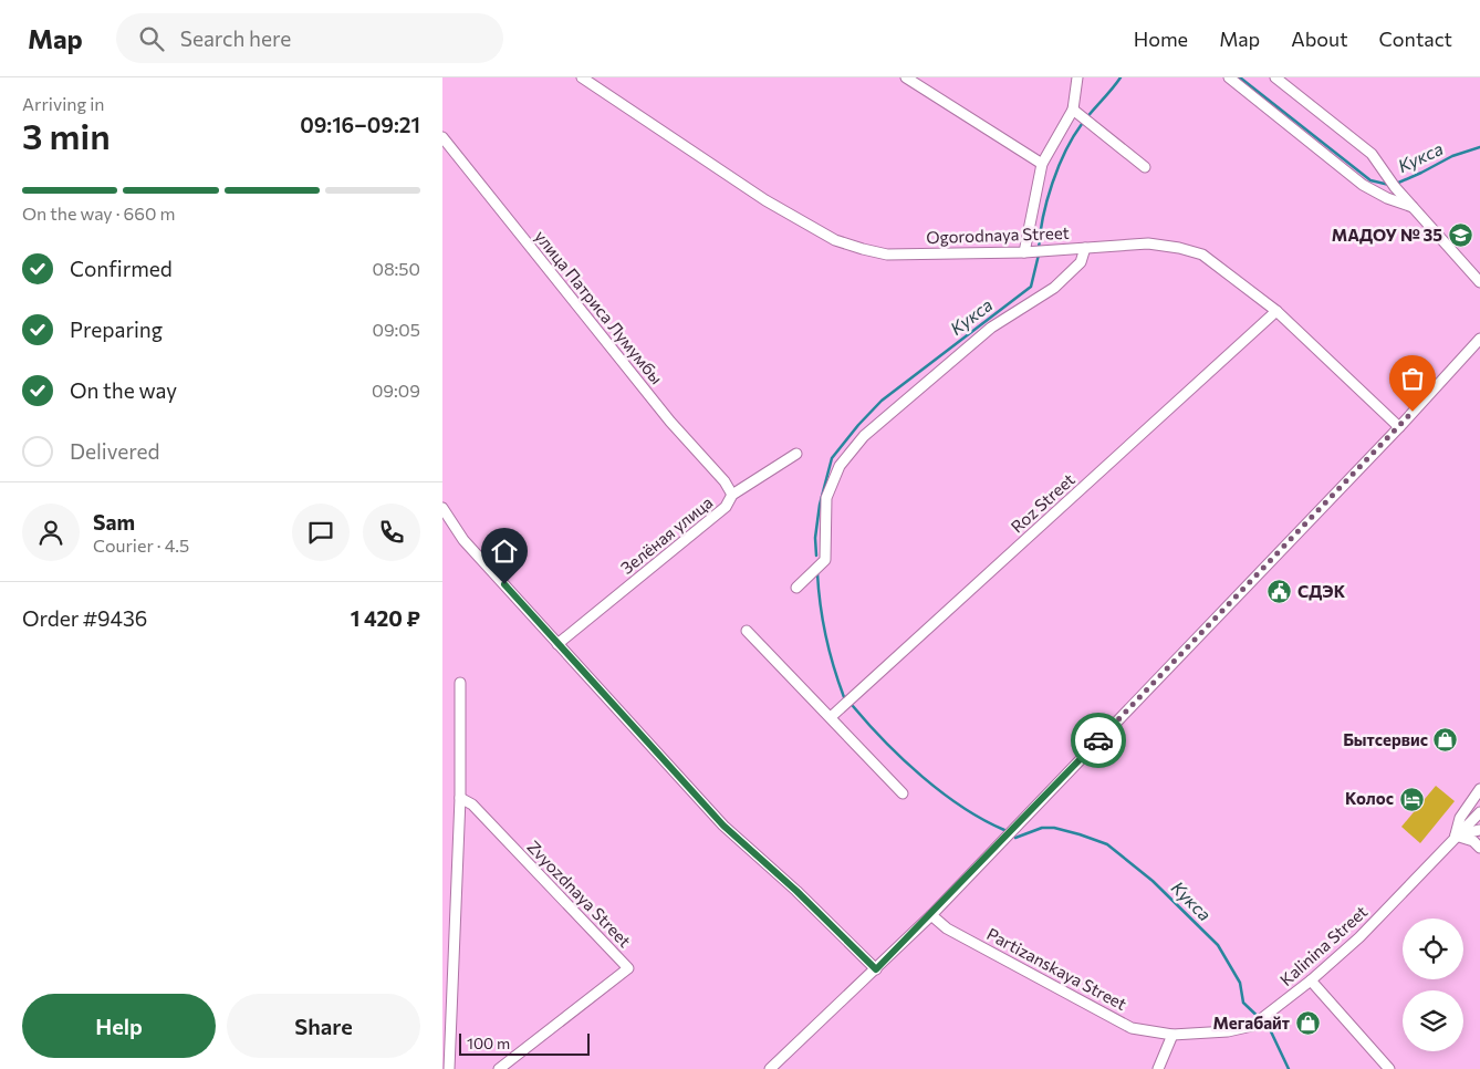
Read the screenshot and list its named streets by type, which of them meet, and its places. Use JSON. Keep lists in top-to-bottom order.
{
  "streets": {
    "street": [
      "Ogorodnaya Street",
      "улица Патриса Лумумбы",
      "Roz Street",
      "Зелёная улица",
      "Zvyozdnaya Street",
      "Kalinina Street",
      "Partizanskaya Street"
    ]
  },
  "crossings": [
    ["Ogorodnaya Street", "Roz Street"],
    ["улица Патриса Лумумбы", "Зелёная улица"],
    ["Kalinina Street", "Partizanskaya Street"]
  ],
  "water": ["Кукса"],
  "places": {
    "school or university": ["МАДОУ № 35"],
    "public building": ["СДЭК"],
    "shop": ["Бытсервис", "Мегабайт"],
    "hotel": ["Колос"]
  },
  "scale_bar": "100 m",
  "page": {
    "header": "Map",
    "search": "Search here",
    "nav": [
      "Home",
      "Map",
      "About",
      "Contact"
    ],
    "heading": ["3 min", "Arriving in", "09:16–09:21"],
    "panel": [
      "Sam",
      "Courier · 4.5",
      "Order #9436",
      "1 420 ₽"
    ],
    "bar": "On the way · 660 m",
    "list": [
      ["Confirmed", "08:50"],
      ["Preparing", "09:05"],
      ["On the way", "09:09"],
      "Delivered"
    ],
    "buttons": ["Help", "Share"],
    "scale": "100 m"
  }
}
